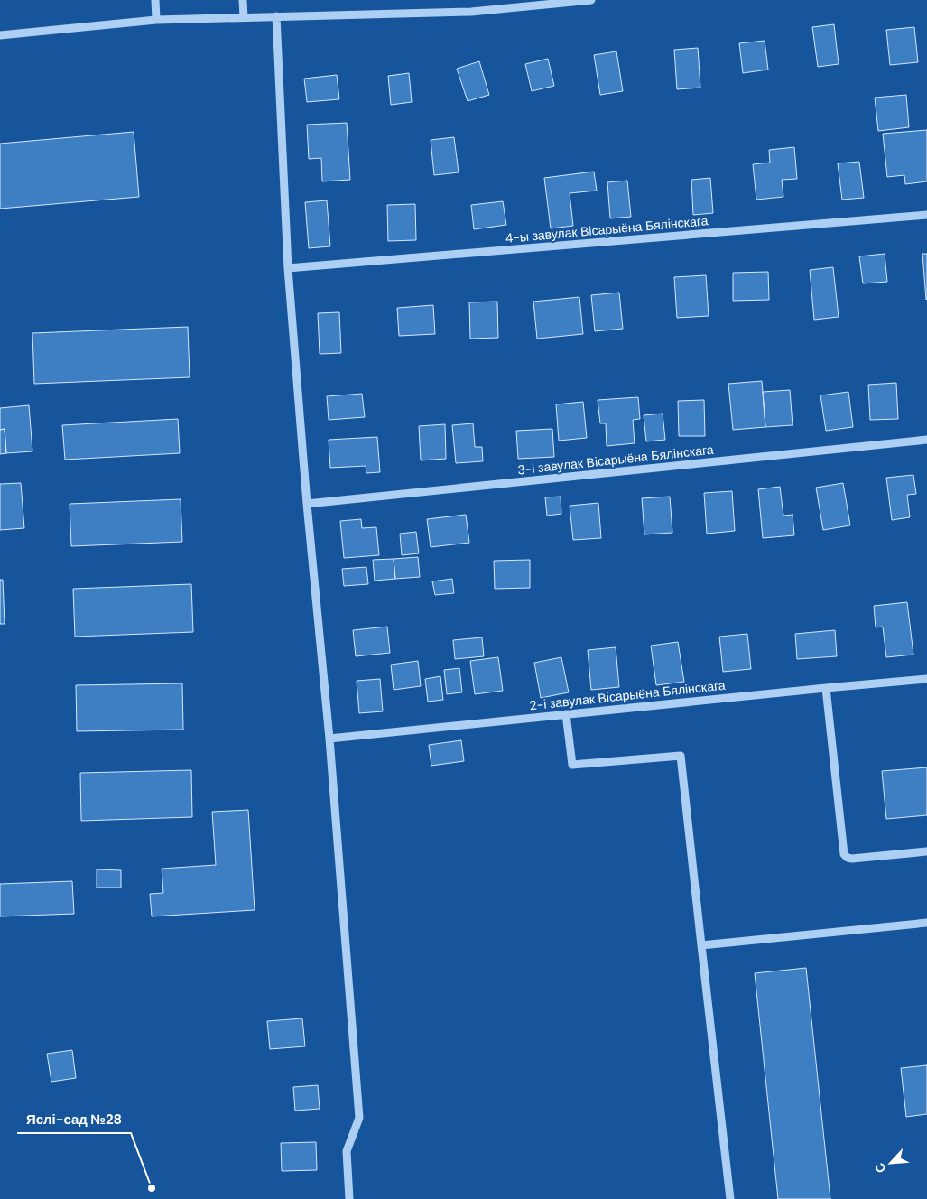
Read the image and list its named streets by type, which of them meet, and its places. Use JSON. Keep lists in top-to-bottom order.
{
  "streets": {
    "street": ["4-ы завулак Вісарыёна Бялінскага", "3-і завулак Вісарыёна Бялінскага", "2-і завулак Вісарыёна Бялінскага"]
  },
  "places": ["Яслі-сад №28"],
  "north": "bottom left"
}
